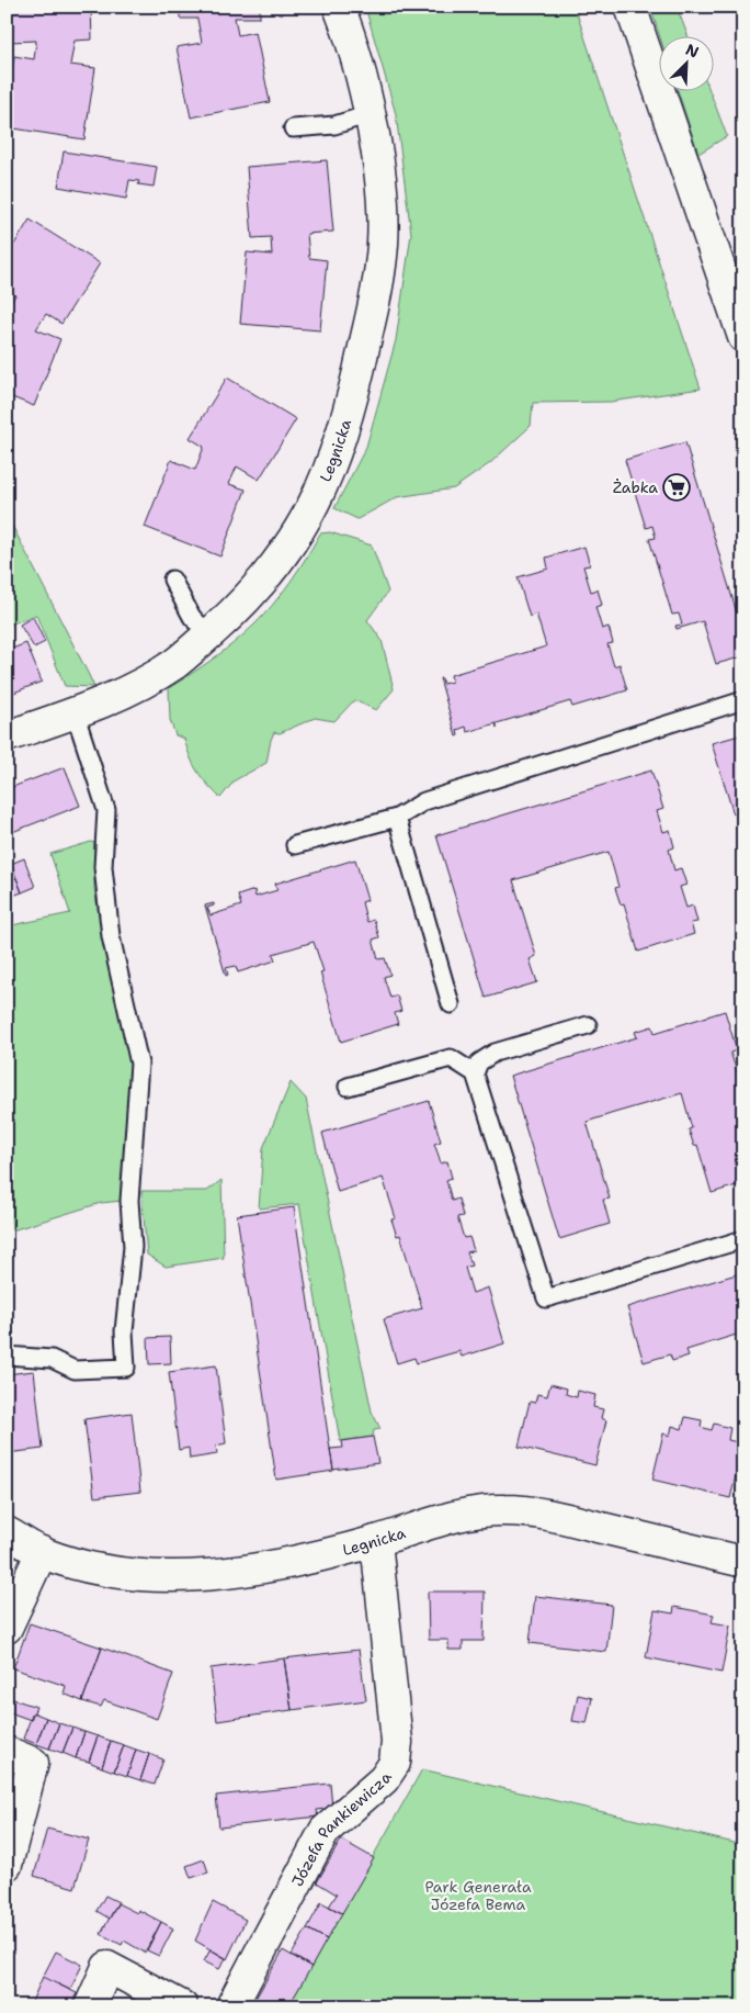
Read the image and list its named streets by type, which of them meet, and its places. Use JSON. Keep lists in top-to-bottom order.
{
  "streets": {
    "street": ["Legnicka", "Józefa Pankiewicza"]
  },
  "crossings": [
    ["Legnicka", "Józefa Pankiewicza"]
  ],
  "parks": ["Park Generała Józefa Bema"],
  "places": {
    "supermarket": ["Żabka"]
  },
  "north": "top right"
}
